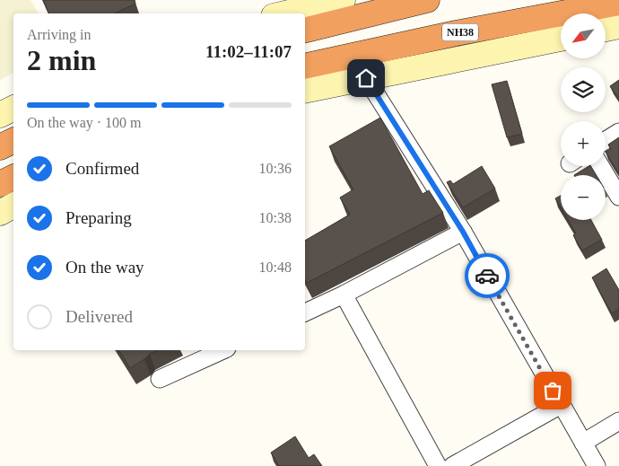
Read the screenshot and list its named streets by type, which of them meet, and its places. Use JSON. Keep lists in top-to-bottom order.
{
  "streets": {
    "highway": ["NH38"]
  },
  "north": "bottom left",
  "page": {
    "map_buttons": ["+", "−"],
    "heading": ["2 min", "Arriving in", "11:02–11:07"],
    "bar": "On the way · 100 m",
    "list": [
      ["Confirmed", "10:36"],
      ["Preparing", "10:38"],
      ["On the way", "10:48"],
      "Delivered"
    ]
  }
}
